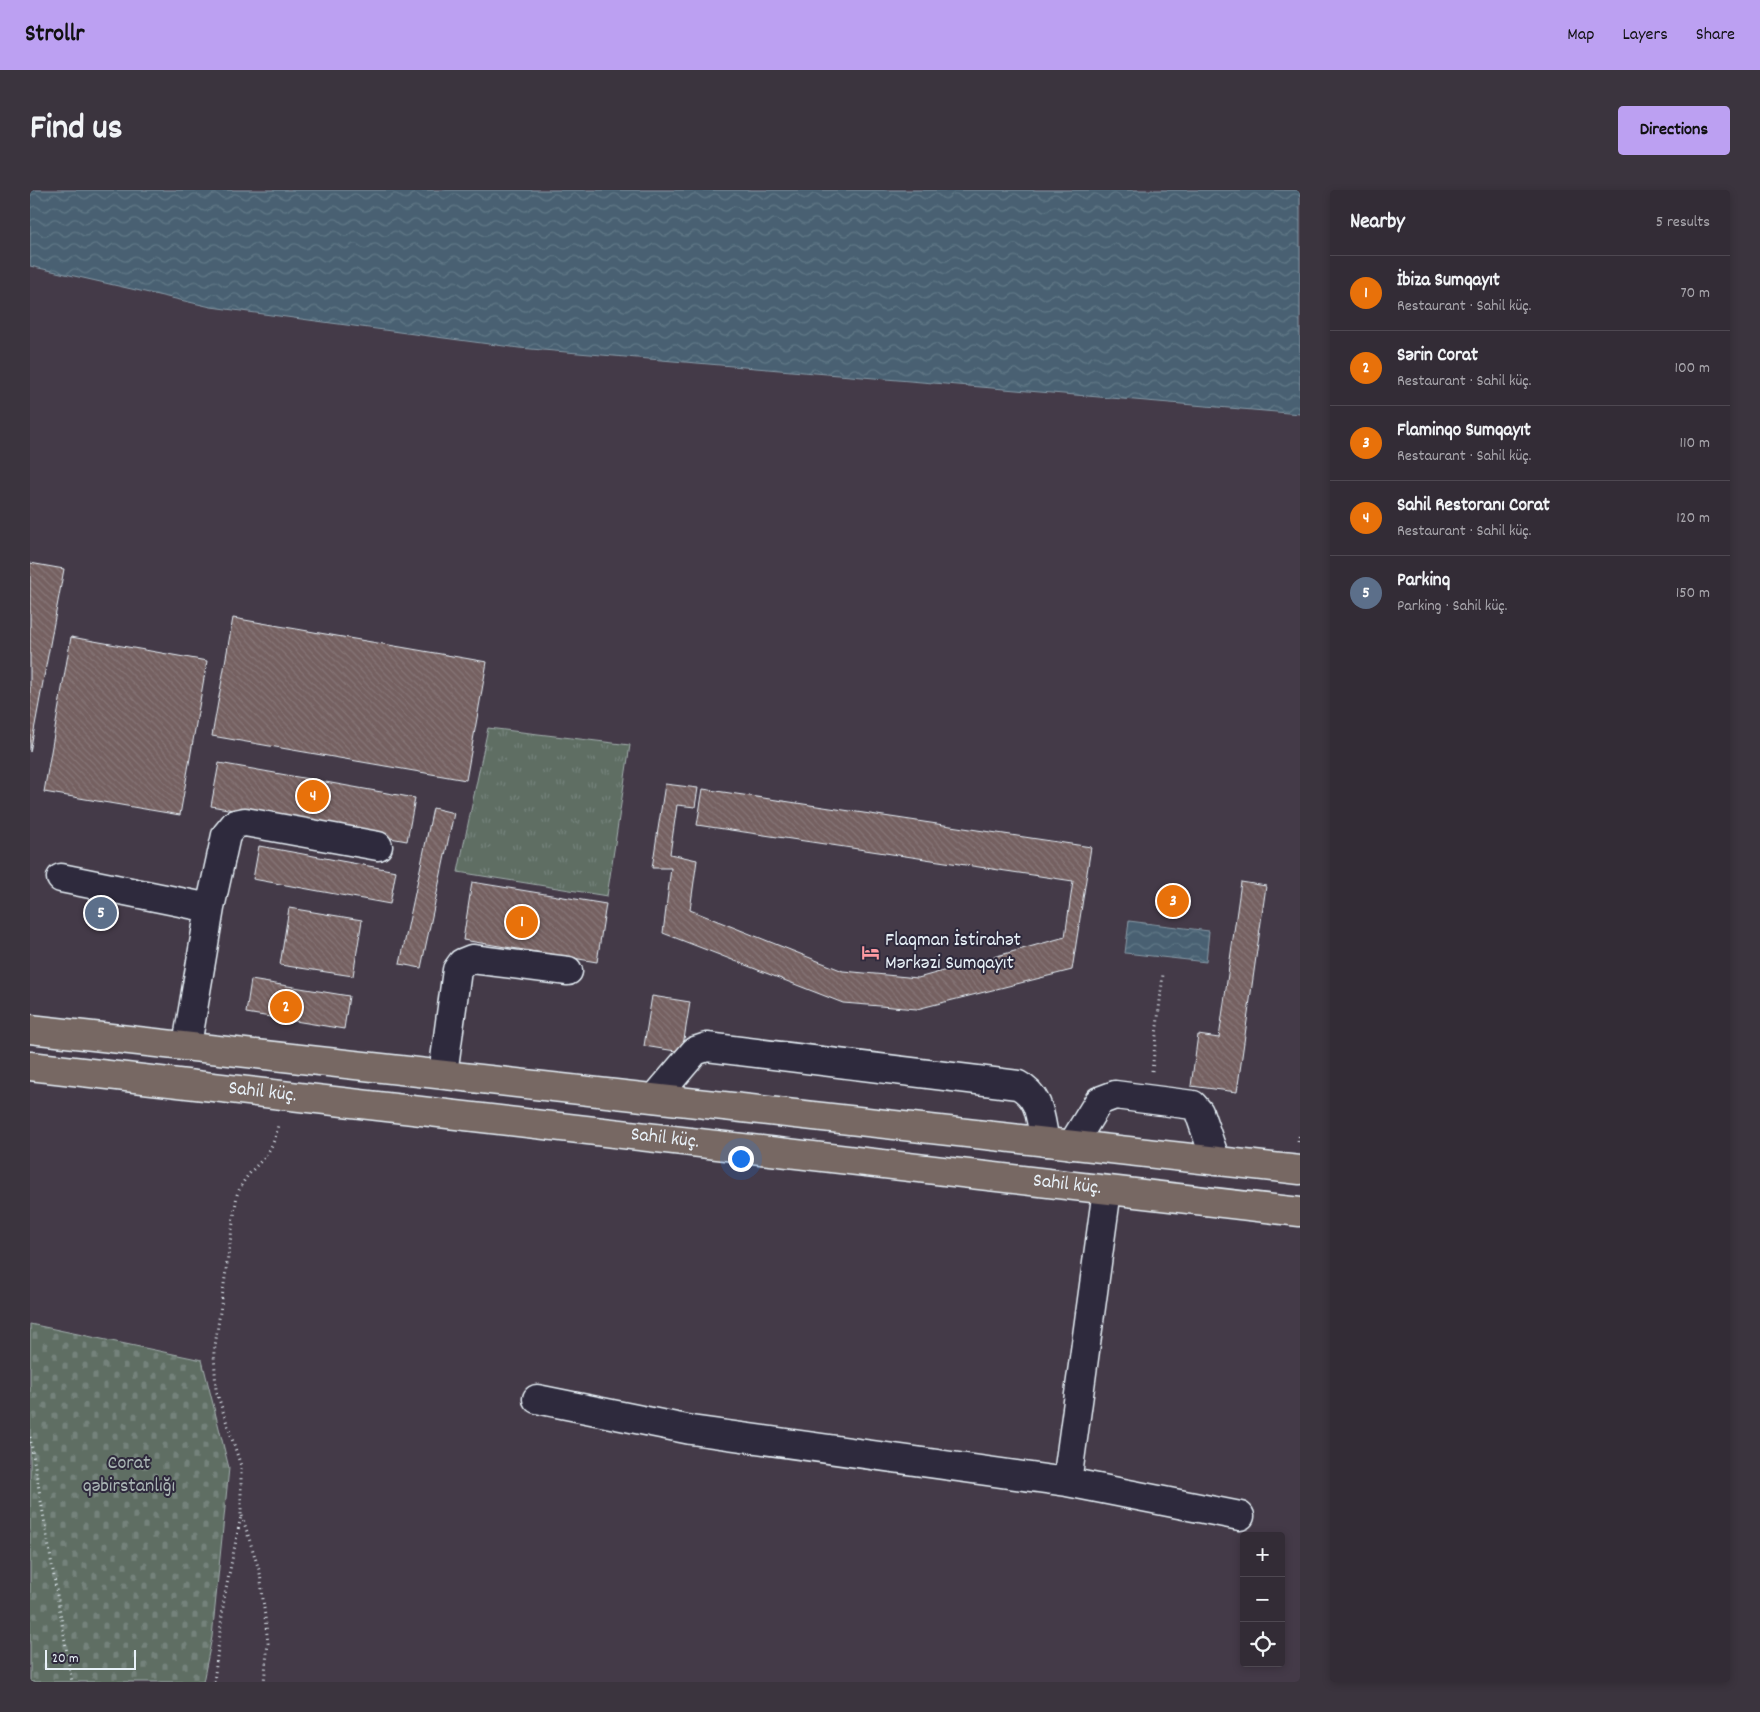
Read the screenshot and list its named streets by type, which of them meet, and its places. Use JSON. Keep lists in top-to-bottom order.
{
  "streets": {
    "main road": ["Sahil küç."]
  },
  "parks": ["Corat qəbirstanlığı"],
  "places": {
    "hotel": ["Flaqman İstirahət Mərkəzi Sumqayıt"]
  },
  "scale_bar": "20 m",
  "page": {
    "header": "Strollr",
    "nav": ["Map", "Layers", "Share"],
    "title": "Find us",
    "buttons": "Directions",
    "heading": ["Nearby", "5 results"],
    "list": [
      {
        "mark": "1",
        "name": "İbiza Sumqayıt",
        "note": "Restaurant · Sahil küç.",
        "value": "70 m"
      },
      {
        "mark": "2",
        "name": "Sərin Corat",
        "note": "Restaurant · Sahil küç.",
        "value": "100 m"
      },
      {
        "mark": "3",
        "name": "Flaminqo Sumqayıt",
        "note": "Restaurant · Sahil küç.",
        "value": "110 m"
      },
      {
        "mark": "4",
        "name": "Sahil Restoranı Corat",
        "note": "Restaurant · Sahil küç.",
        "value": "120 m"
      },
      {
        "mark": "5",
        "name": "Parkinq",
        "note": "Parking · Sahil küç.",
        "value": "150 m"
      }
    ],
    "pins": [
      "4",
      "3",
      "5",
      "1",
      "2"
    ],
    "map_buttons": ["+", "−"],
    "scale": "20 m"
  }
}
